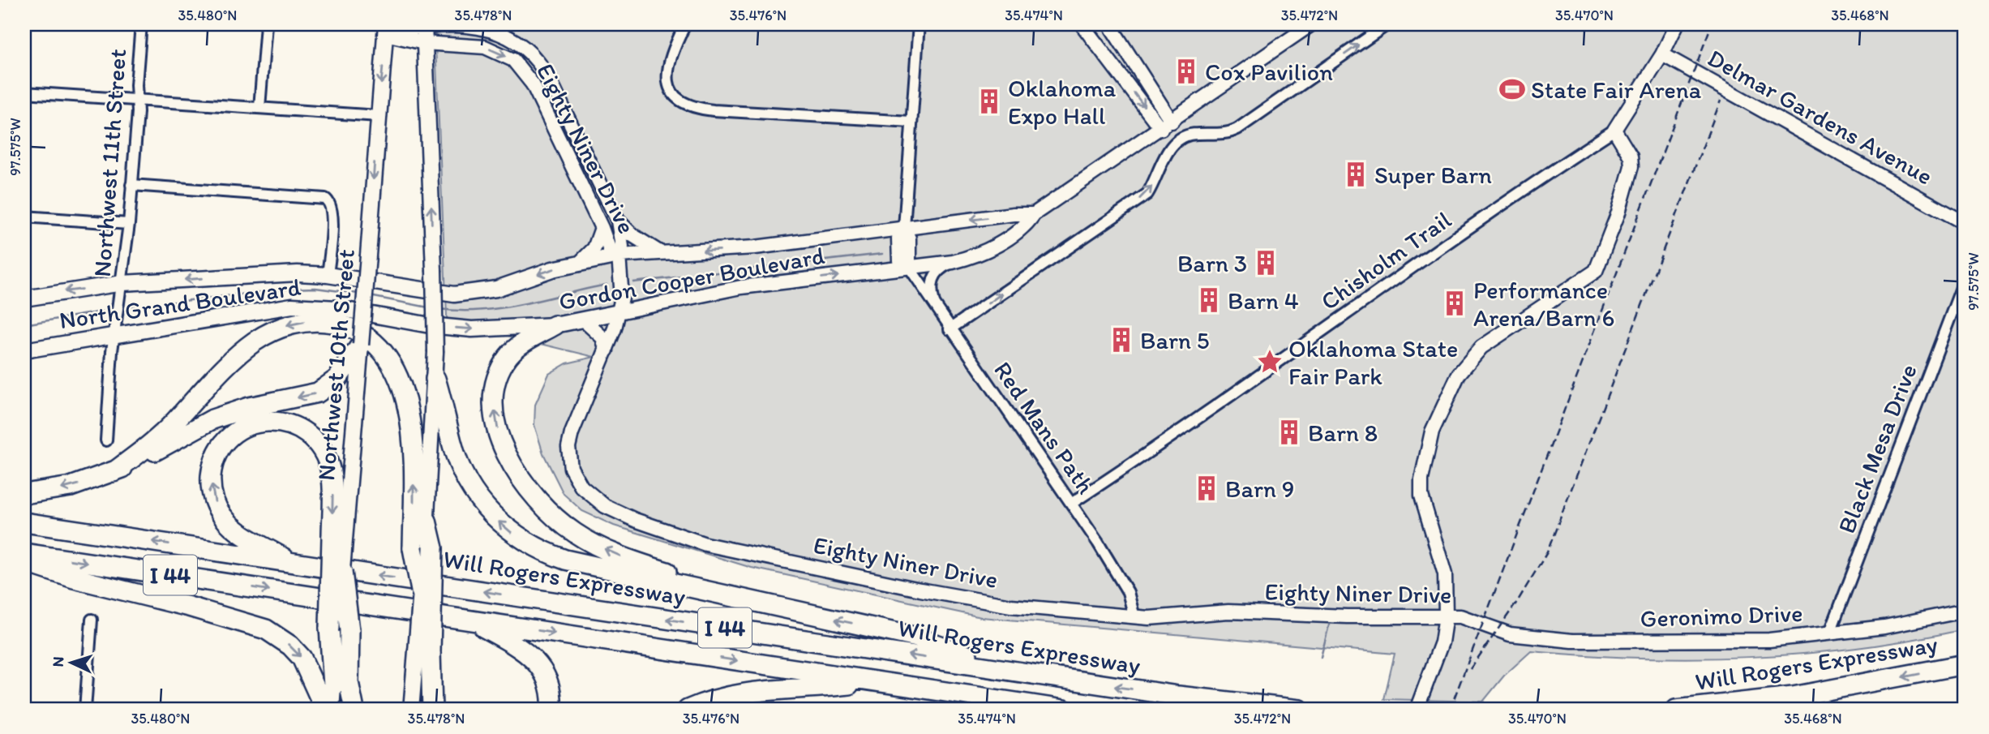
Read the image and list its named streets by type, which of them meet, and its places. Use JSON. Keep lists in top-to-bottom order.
{
  "streets": {
    "highway": ["I 44", "Will Rogers Expressway"],
    "main road": ["Gordon Cooper Boulevard", "North Grand Boulevard", "Northwest 10th Street"],
    "street": [
      "Delmar Gardens Avenue",
      "Eighty Niner Drive",
      "Northwest 11th Street",
      "Chisholm Trail",
      "Red Mans Path",
      "Black Mesa Drive",
      "Geronimo Drive"
    ]
  },
  "crossings": [
    ["Eighty Niner Drive", "Gordon Cooper Boulevard"],
    ["Eighty Niner Drive", "Northwest 10th Street"],
    ["Eighty Niner Drive", "Red Mans Path"],
    ["Eighty Niner Drive", "Geronimo Drive"],
    ["Northwest 11th Street", "North Grand Boulevard"],
    ["Chisholm Trail", "Red Mans Path"],
    ["Gordon Cooper Boulevard", "North Grand Boulevard"],
    ["Gordon Cooper Boulevard", "Red Mans Path"],
    ["Black Mesa Drive", "Geronimo Drive"]
  ],
  "places": {
    "building": [
      "Cox Pavilion",
      "Oklahoma Expo Hall",
      "Super Barn",
      "Barn 3",
      "Barn 4",
      "Performance Arena/Barn 6",
      "Barn 5",
      "Barn 8",
      "Barn 9"
    ],
    "sports": ["State Fair Arena"],
    "place": ["Oklahoma State Fair Park"]
  },
  "north": "left",
  "coordinates": [
    "35.480°N",
    "35.478°N",
    "35.476°N",
    "35.474°N",
    "35.472°N",
    "35.470°N",
    "35.468°N",
    "97.575°W"
  ]
}
